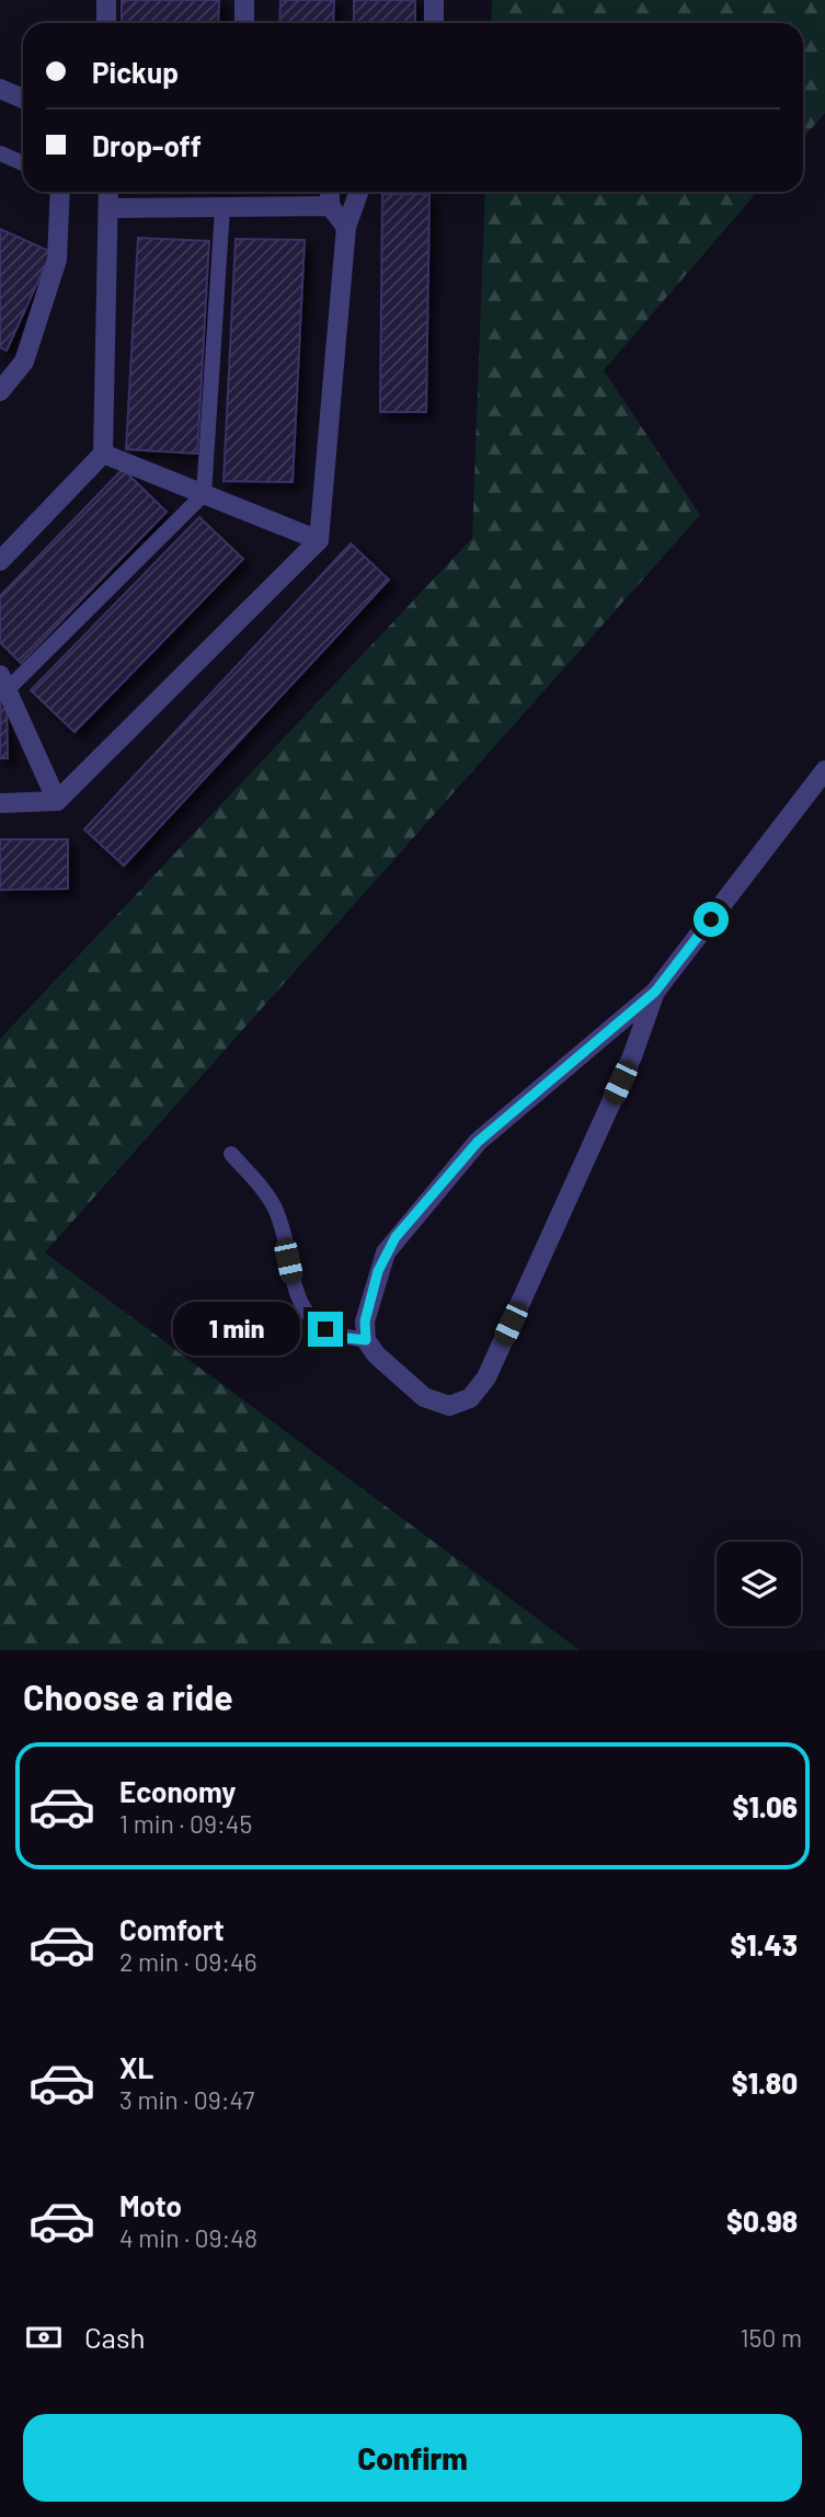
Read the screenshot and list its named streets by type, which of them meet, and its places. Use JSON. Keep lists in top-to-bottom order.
{
  "page": {
    "banner": ["Pickup", "Drop-off"],
    "bubble": "1 min",
    "heading": "Choose a ride",
    "list": [
      {
        "name": "Economy",
        "note": "1 min · 09:45",
        "value": "$1.06"
      },
      {
        "name": "Comfort",
        "note": "2 min · 09:46",
        "value": "$1.43"
      },
      {
        "name": "XL",
        "note": "3 min · 09:47",
        "value": "$1.80"
      },
      {
        "name": "Moto",
        "note": "4 min · 09:48",
        "value": "$0.98"
      }
    ],
    "pay": ["Cash", "150 m"],
    "buttons": "Confirm"
  }
}
